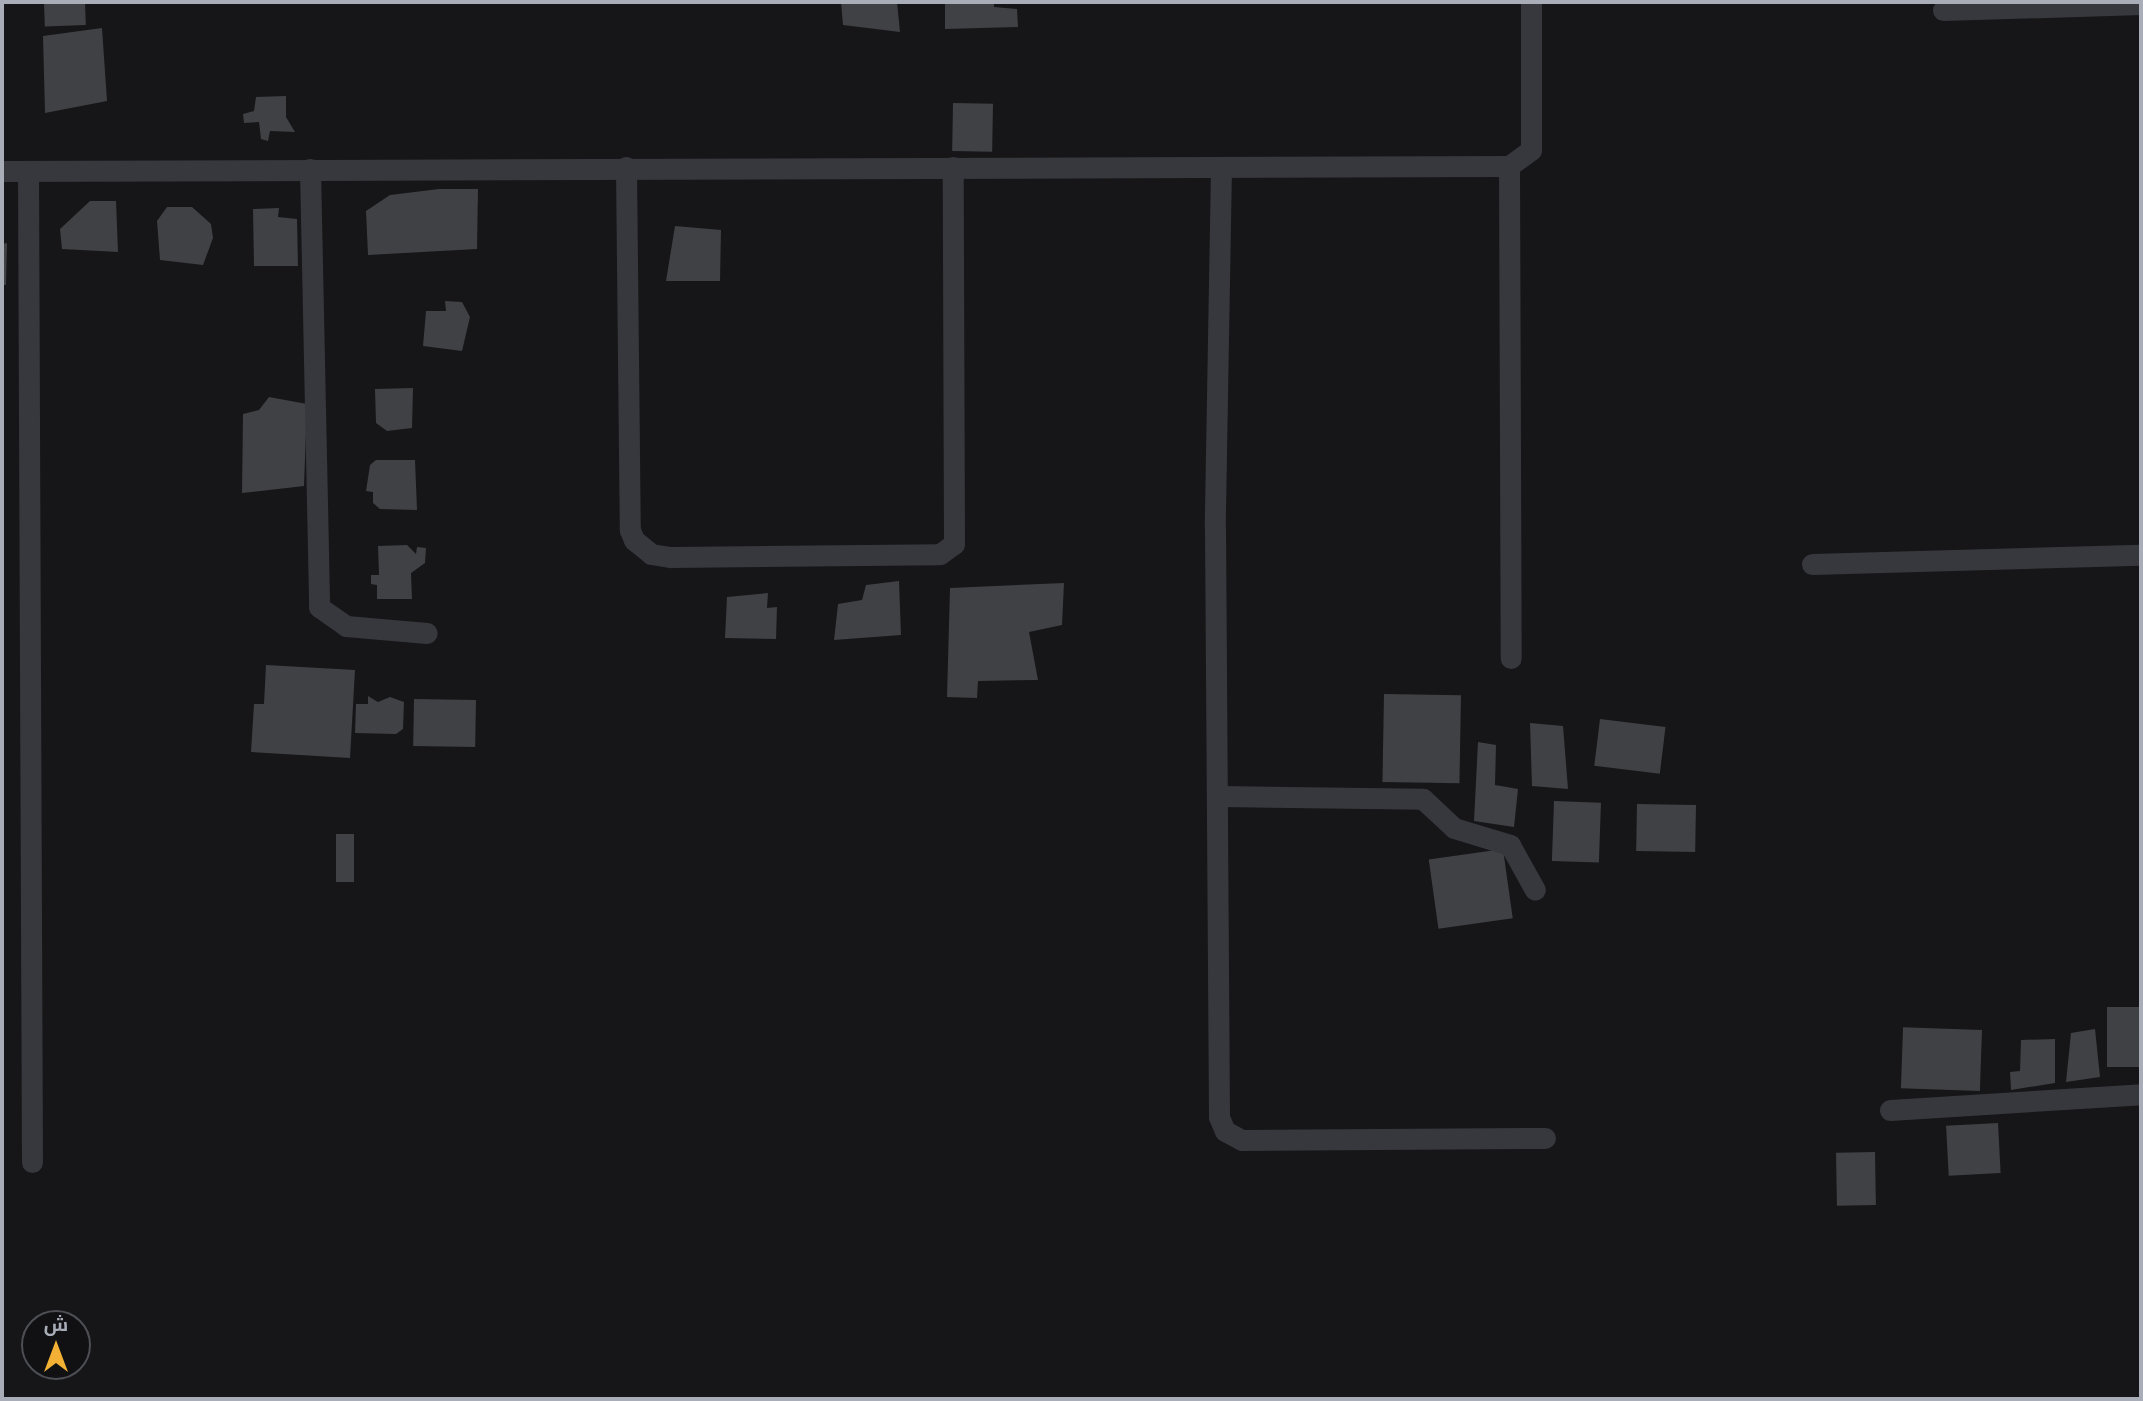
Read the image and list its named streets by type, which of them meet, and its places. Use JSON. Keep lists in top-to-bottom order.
{
  "north": "top"
}
